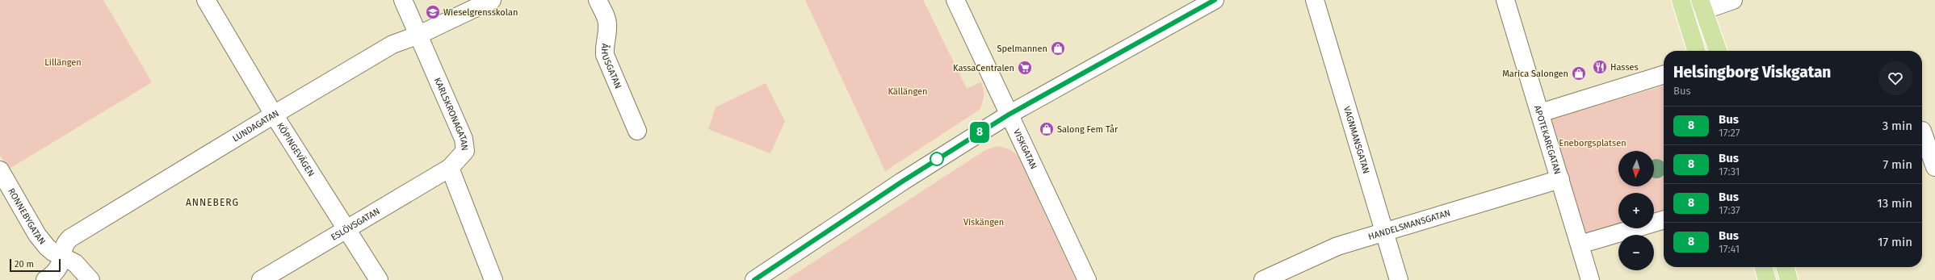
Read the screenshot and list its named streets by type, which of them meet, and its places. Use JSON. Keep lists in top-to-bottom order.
{
  "streets": {
    "street": [
      "ÅHUSGATAN",
      "KARLSKRONAGATAN",
      "LUNDAGATAN",
      "APOTEKAREGATAN",
      "VAGNMANSGATAN",
      "KÖPINGEVÄGEN",
      "VISKGATAN",
      "RONNEBYGATAN",
      "ESLÖVSGATAN",
      "HANDELSMANSGATAN"
    ]
  },
  "crossings": [
    ["KARLSKRONAGATAN", "LUNDAGATAN"],
    ["KARLSKRONAGATAN", "ESLÖVSGATAN"],
    ["LUNDAGATAN", "KÖPINGEVÄGEN"],
    ["LUNDAGATAN", "RONNEBYGATAN"],
    ["APOTEKAREGATAN", "HANDELSMANSGATAN"],
    ["VAGNMANSGATAN", "HANDELSMANSGATAN"],
    ["KÖPINGEVÄGEN", "ESLÖVSGATAN"]
  ],
  "districts": ["ANNEBERG"],
  "parks": [
    "Lillängen",
    "Källängen",
    "Eneborgsplatsen",
    "Viskängen"
  ],
  "places": {
    "school or university": ["Wieselgrensskolan"],
    "shop": ["Spelmannen", "Marica Salongen", "Salong Fem Tår"],
    "restaurant": ["Hasses"],
    "supermarket": ["KassaCentralen"]
  },
  "lines": ["bus line 8"],
  "scale_bar": "20 m",
  "north": "bottom",
  "page": {
    "on_map": "8",
    "heading": ["Helsingborg Viskgatan", "Bus"],
    "list": [
      {
        "mark": "8",
        "name": "Bus",
        "note": "17:27",
        "value": "3 min"
      },
      {
        "mark": "8",
        "name": "Bus",
        "note": "17:31",
        "value": "7 min"
      },
      {
        "mark": "8",
        "name": "Bus",
        "note": "17:37",
        "value": "13 min"
      },
      {
        "mark": "8",
        "name": "Bus",
        "note": "17:41",
        "value": "17 min"
      }
    ],
    "map_buttons": ["+", "−"],
    "scale": "20 m"
  }
}
